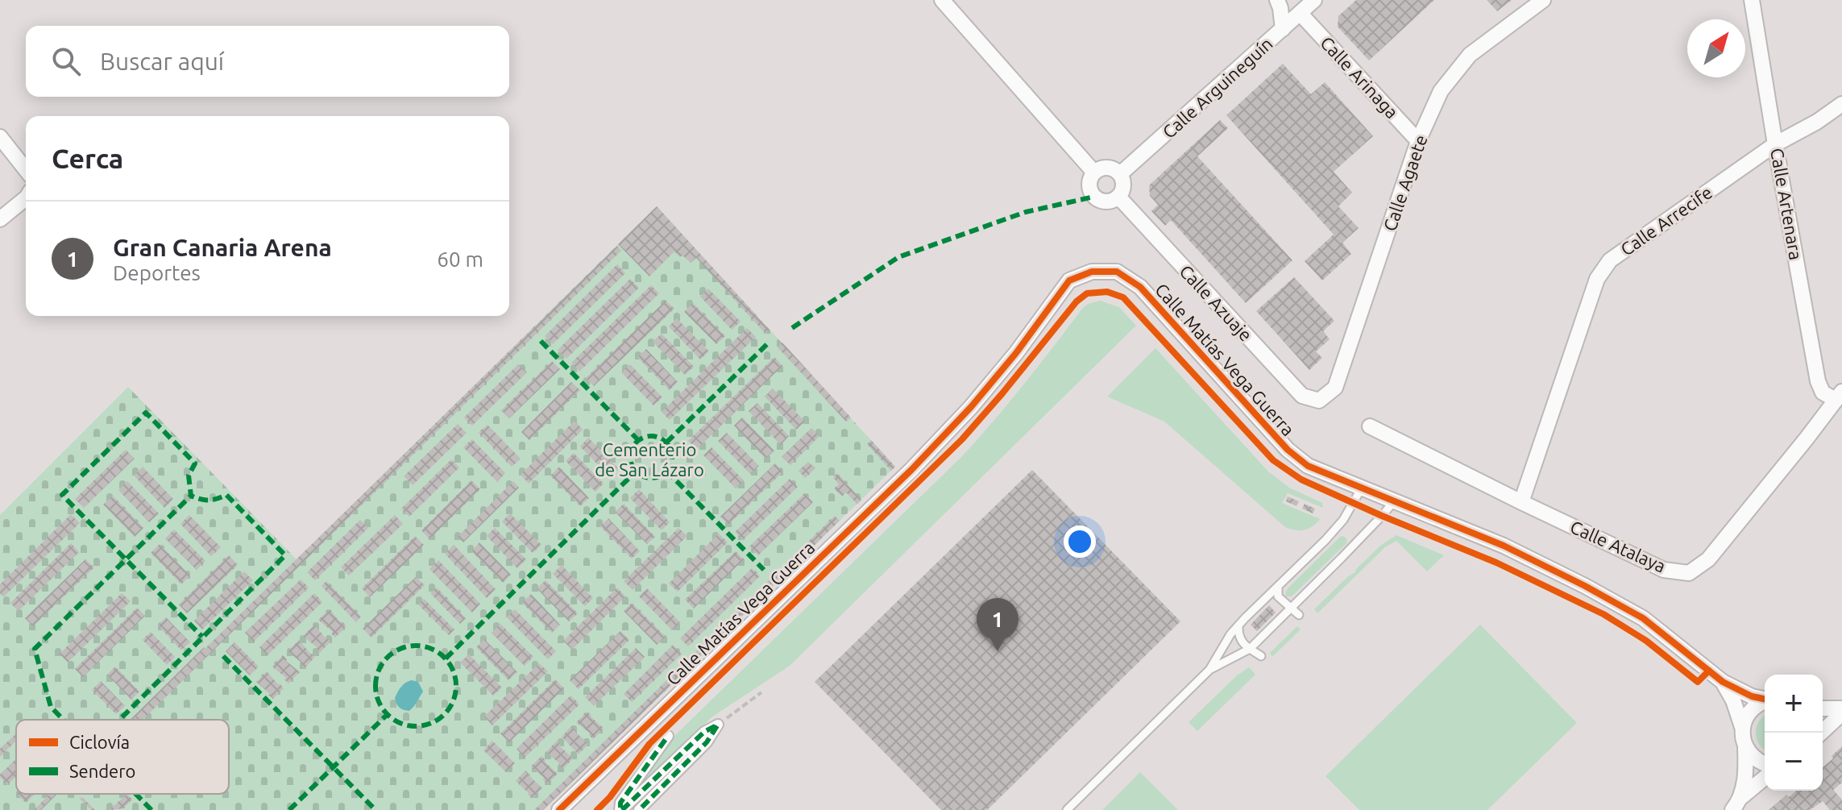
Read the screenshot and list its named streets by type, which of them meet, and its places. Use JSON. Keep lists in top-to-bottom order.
{
  "streets": {
    "street": [
      "Calle Arinaga",
      "Calle Arguineguín",
      "Calle Agaete",
      "Calle Artenara",
      "Calle Arrecife",
      "Calle Azuaje",
      "Calle Matías Vega Guerra",
      "Calle Atalaya"
    ]
  },
  "crossings": [
    ["Calle Arinaga", "Calle Arguineguín"],
    ["Calle Arinaga", "Calle Agaete"],
    ["Calle Arguineguín", "Calle Azuaje"],
    ["Calle Agaete", "Calle Azuaje"],
    ["Calle Artenara", "Calle Arrecife"],
    ["Calle Artenara", "Calle Atalaya"],
    ["Calle Arrecife", "Calle Atalaya"]
  ],
  "parks": ["Cementerio de San Lázaro"],
  "legend": ["Ciclovía", "Sendero"],
  "north": "top right",
  "page": {
    "search": "Buscar aquí",
    "heading": "Cerca",
    "list": [
      {
        "mark": "1",
        "name": "Gran Canaria Arena",
        "note": "Deportes",
        "value": "60 m"
      }
    ],
    "pins": "1",
    "map_buttons": ["+", "−"]
  }
}
